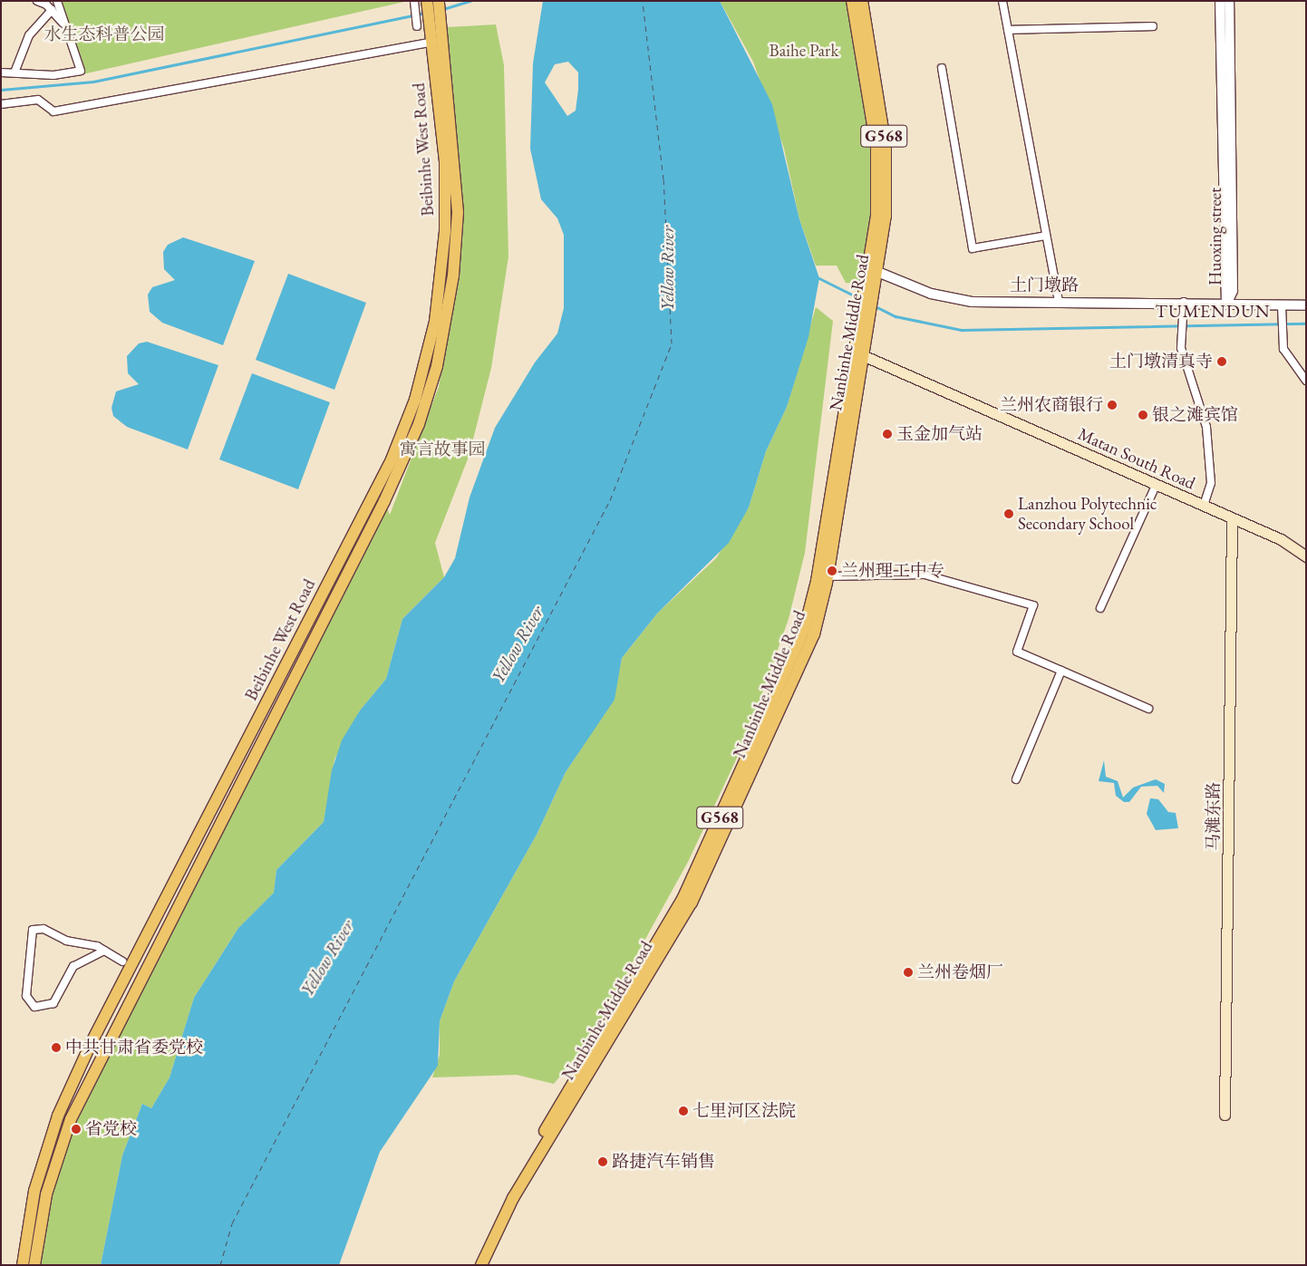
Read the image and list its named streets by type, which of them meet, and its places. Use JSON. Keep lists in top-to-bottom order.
{
  "streets": {
    "main road": [
      "G568",
      "Beibinhe West Road",
      "Nanbinhe Middle Road",
      "Matan South Road",
      "马滩东路"
    ],
    "street": ["Huoxing street", "土门墩路"]
  },
  "crossings": [
    ["Huoxing street", "土门墩路"],
    ["土门墩路", "Nanbinhe Middle Road"],
    ["Nanbinhe Middle Road", "Matan South Road"],
    ["Matan South Road", "马滩东路"]
  ],
  "districts": ["TUMENDUN"],
  "water": ["Yellow River"],
  "parks": ["水生态科普公园", "Baihe Park", "寓言故事园"],
  "places": [
    "土门墩清真寺",
    "兰州农商银行",
    "银之滩宾馆",
    "玉金加气站",
    "Lanzhou Polytechnic Secondary School",
    "兰州理工中专",
    "兰州卷烟厂",
    "中共甘肃省委党校",
    "七里河区法院",
    "省党校",
    "路捷汽车销售"
  ]
}
